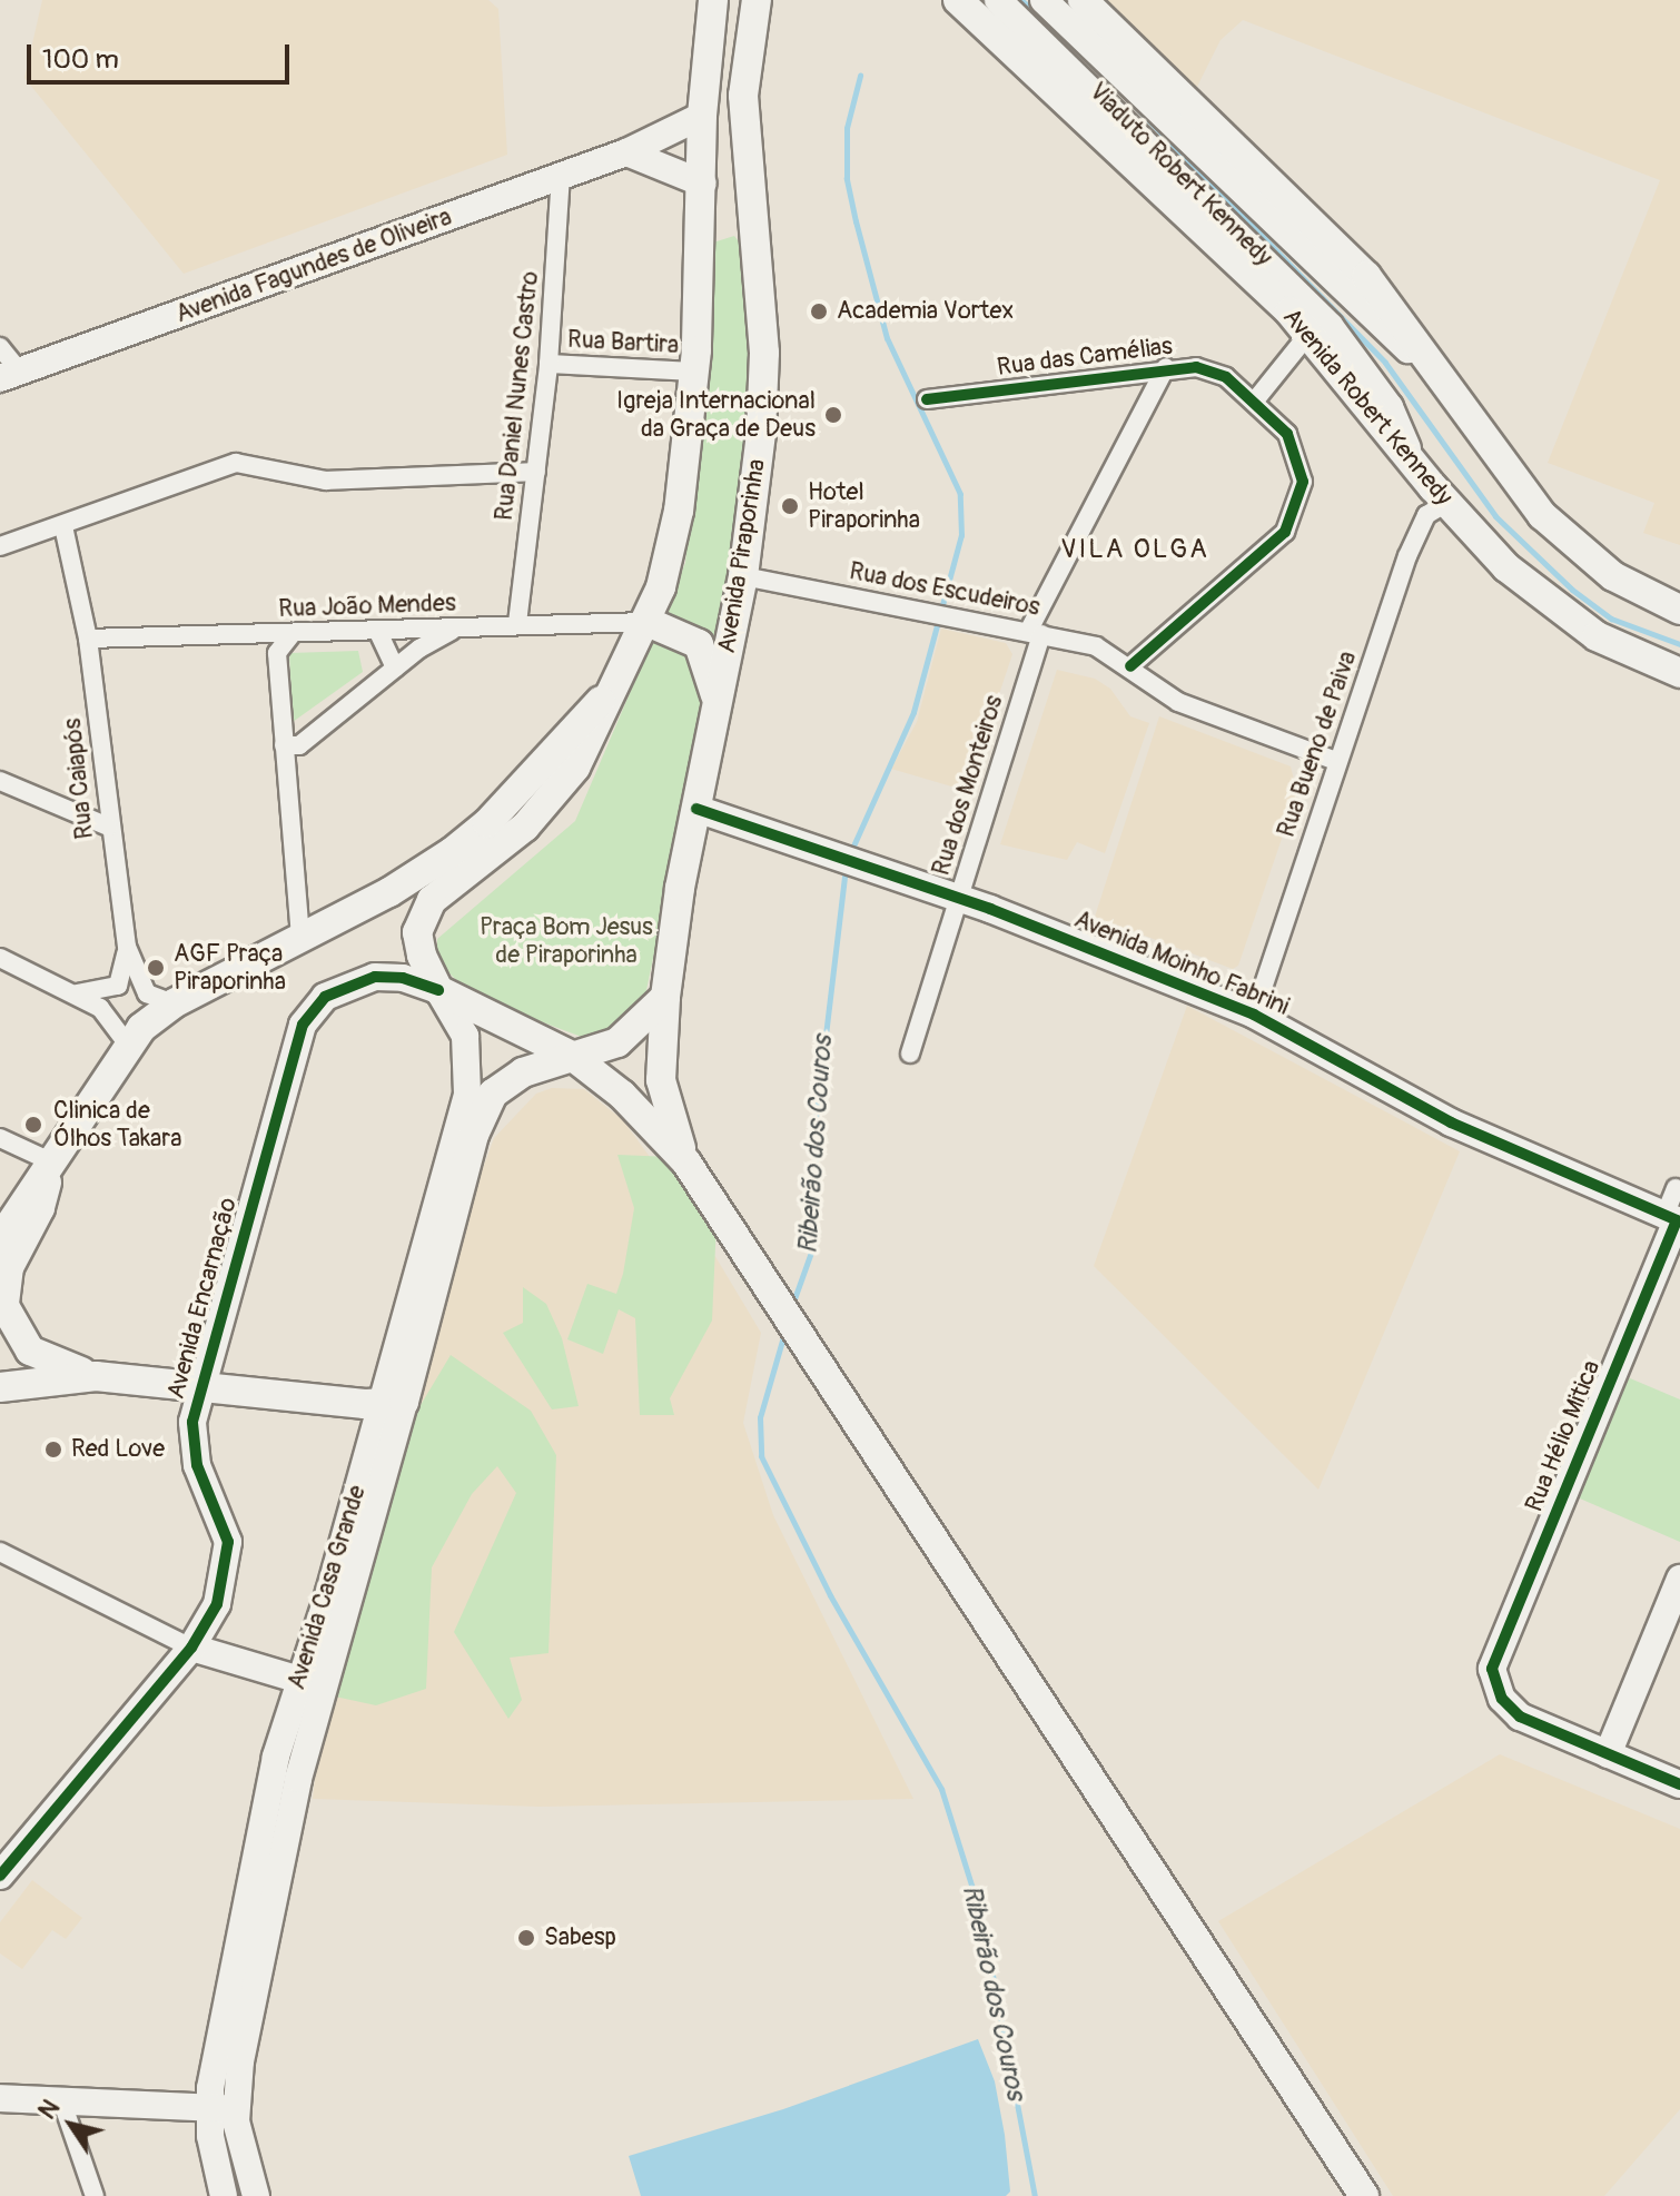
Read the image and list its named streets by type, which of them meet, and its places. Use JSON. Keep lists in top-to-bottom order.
{
  "streets": {
    "main road": [
      "Viaduto Robert Kennedy",
      "Avenida Fagundes de Oliveira",
      "Avenida Robert Kennedy",
      "Avenida Piraporinha",
      "Avenida Moinho Fabrini",
      "Avenida Encarnação",
      "Rua Hélio Mitica",
      "Avenida Casa Grande"
    ],
    "street": [
      "Rua Bartira",
      "Rua das Camélias",
      "Rua Daniel Nunes Castro",
      "Rua dos Escudeiros",
      "Rua João Mendes",
      "Rua Bueno de Paiva",
      "Rua Caiapós",
      "Rua dos Monteiros"
    ]
  },
  "crossings": [
    ["Viaduto Robert Kennedy", "Avenida Robert Kennedy"],
    ["Avenida Fagundes de Oliveira", "Rua Daniel Nunes Castro"],
    ["Rua Bartira", "Rua Daniel Nunes Castro"],
    ["Rua das Camélias", "Rua dos Escudeiros"],
    ["Rua das Camélias", "Rua dos Monteiros"],
    ["Rua Daniel Nunes Castro", "Rua João Mendes"],
    ["Avenida Robert Kennedy", "Rua Bueno de Paiva"],
    ["Avenida Piraporinha", "Rua dos Escudeiros"],
    ["Avenida Piraporinha", "Avenida Moinho Fabrini"],
    ["Rua dos Escudeiros", "Rua Bueno de Paiva"],
    ["Rua dos Escudeiros", "Rua dos Monteiros"],
    ["Rua João Mendes", "Rua Caiapós"],
    ["Rua Bueno de Paiva", "Avenida Moinho Fabrini"],
    ["Rua dos Monteiros", "Avenida Moinho Fabrini"],
    ["Avenida Moinho Fabrini", "Rua Hélio Mitica"],
    ["Avenida Encarnação", "Avenida Casa Grande"]
  ],
  "districts": ["VILA OLGA"],
  "water": ["Ribeirão dos Couros"],
  "parks": ["Praça Bom Jesus de Piraporinha"],
  "places": [
    "Academia Vortex",
    "Igreja Internacional da Graça de Deus",
    "Hotel Piraporinha",
    "AGF Praça Piraporinha",
    "Clinica de Ólhos Takara",
    "Red Love",
    "Sabesp"
  ],
  "scale_bar": "100 m",
  "north": "top left"
}
